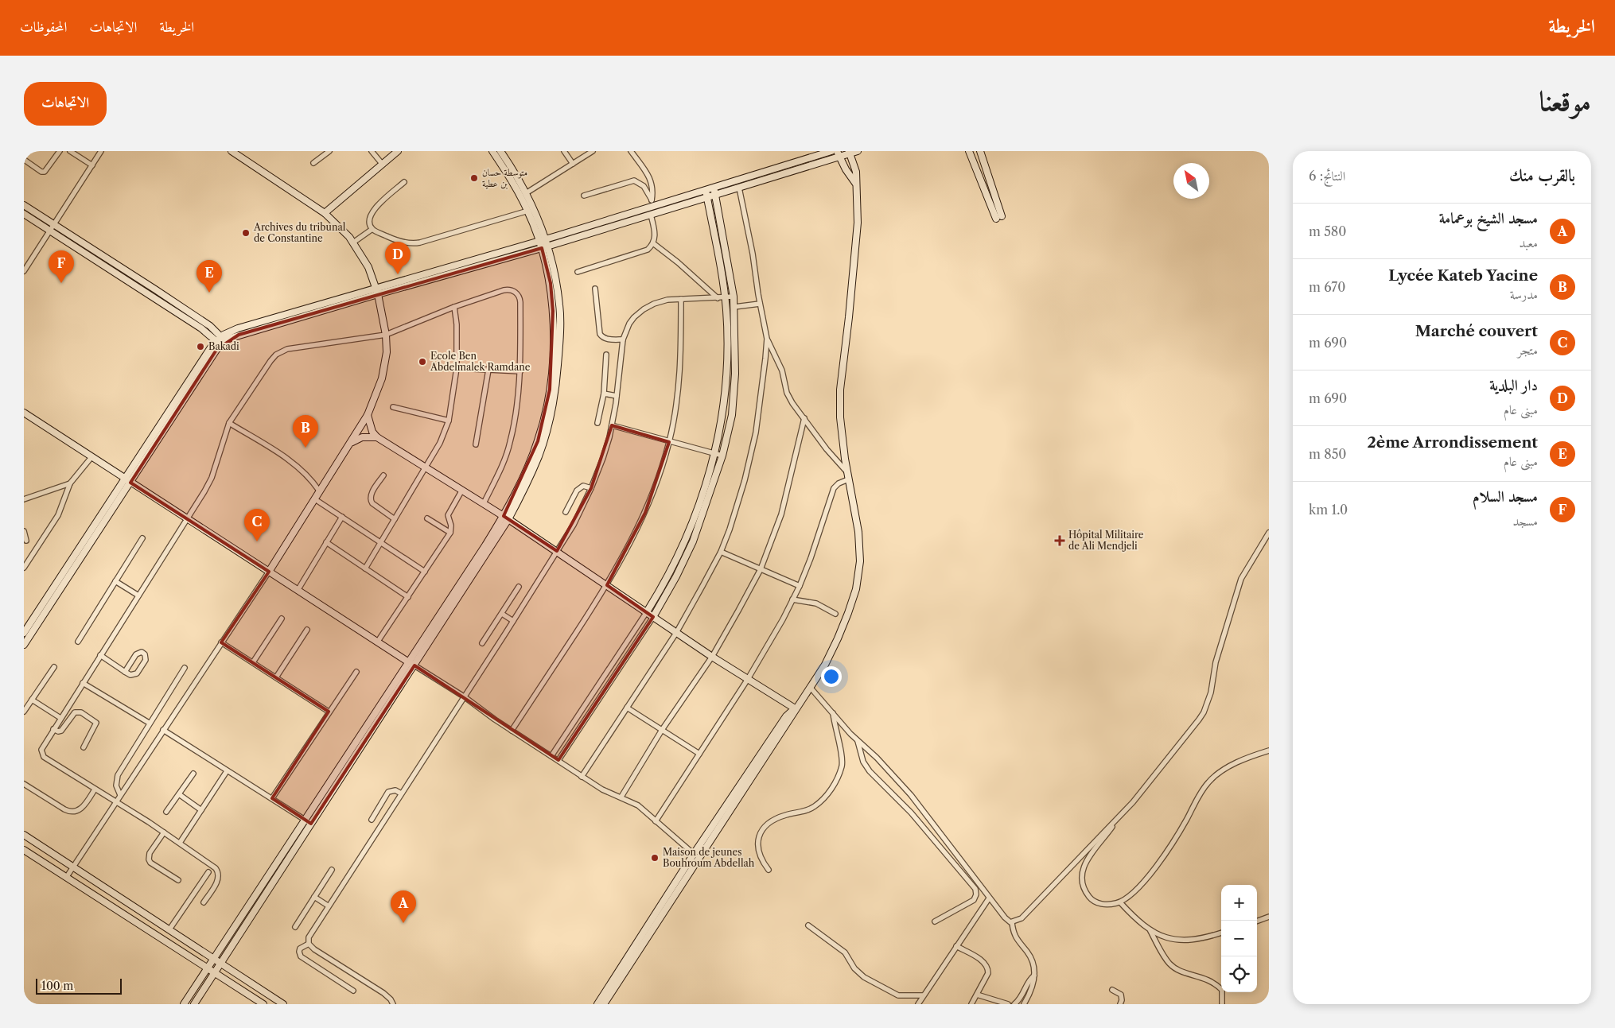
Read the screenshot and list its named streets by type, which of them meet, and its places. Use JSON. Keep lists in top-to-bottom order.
{
  "places": {
    "other": [
      "متوسطة حسان بن عطية",
      "Archives du tribunal de Constantine",
      "Bakadi",
      "Ecole Ben Abdelmalek Ramdane",
      "Maison de jeunes Bouhroum Abdellah"
    ],
    "health": ["Hôpital Militaire de Ali Mendjeli"]
  },
  "scale_bar": "100 m",
  "north": "top left",
  "page": {
    "header": "الخريطة",
    "nav": ["الخريطة", "الاتجاهات", "المحفوظات"],
    "title": "موقعنا",
    "buttons": "الاتجاهات",
    "heading": ["بالقرب منك", "النتائج: 6"],
    "list": [
      {
        "mark": "A",
        "name": "مسجد الشيخ بوعمامة",
        "note": "معبد",
        "value": "580 m"
      },
      {
        "mark": "B",
        "name": "Lycée Kateb Yacine",
        "note": "مدرسة",
        "value": "670 m"
      },
      {
        "mark": "C",
        "name": "Marché couvert",
        "note": "متجر",
        "value": "690 m"
      },
      {
        "mark": "D",
        "name": "دار البلدية",
        "note": "مبنى عام",
        "value": "690 m"
      },
      {
        "mark": "E",
        "name": "2ème Arrondissement",
        "note": "مبنى عام",
        "value": "850 m"
      },
      {
        "mark": "F",
        "name": "مسجد السلام",
        "note": "مسجد",
        "value": "1.0 km"
      }
    ],
    "pins": [
      "D",
      "F",
      "E",
      "B",
      "C",
      "A"
    ],
    "map_buttons": ["+", "−"],
    "scale": "100 m"
  }
}
